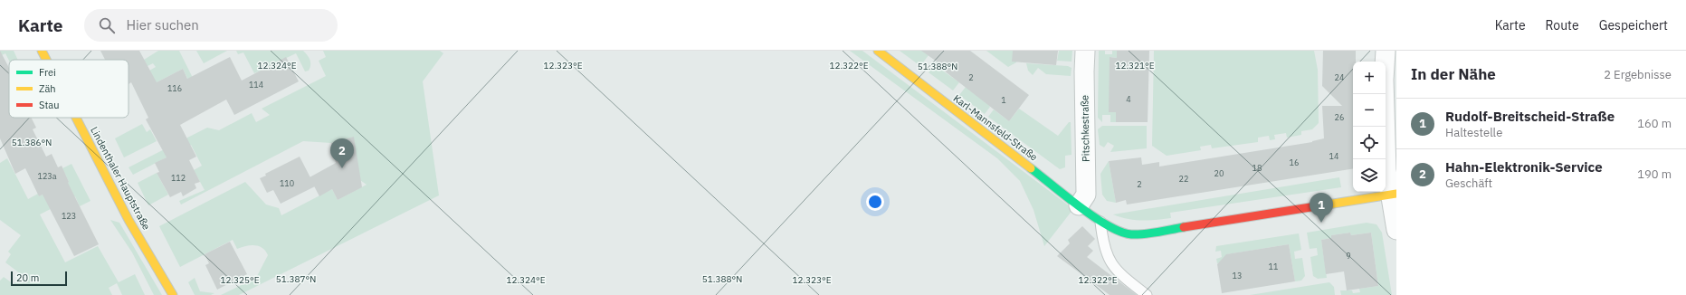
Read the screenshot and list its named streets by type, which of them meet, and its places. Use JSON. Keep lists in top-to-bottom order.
{
  "streets": {
    "street": ["Karl-Mannsfeld-Straße", "Pitschkestraße", "Lindenthaler Hauptstraße"]
  },
  "crossings": [
    ["Karl-Mannsfeld-Straße", "Pitschkestraße"]
  ],
  "house_numbers": [
    "2",
    "24",
    "114",
    "116",
    "4",
    "1",
    "26",
    "14",
    "16",
    "18",
    "20",
    "123a",
    "112",
    "22",
    "110",
    "2",
    "123",
    "9",
    "11",
    "13"
  ],
  "legend": ["Frei", "Zäh", "Stau"],
  "scale_bar": "20 m",
  "page": {
    "header": "Karte",
    "search": "Hier suchen",
    "nav": ["Karte", "Route", "Gespeichert"],
    "heading": ["In der Nähe", "2 Ergebnisse"],
    "map_buttons": ["+", "−"],
    "list": [
      {
        "mark": "1",
        "name": "Rudolf-Breitscheid-Straße",
        "note": "Haltestelle",
        "value": "160 m"
      },
      {
        "mark": "2",
        "name": "Hahn-Elektronik-Service",
        "note": "Geschäft",
        "value": "190 m"
      }
    ],
    "pins": ["2", "1"],
    "scale": "20 m"
  },
  "coordinates": [
    "12.324°E",
    "12.323°E",
    "12.322°E",
    "12.321°E",
    "51.388°N",
    "51.386°N",
    "51.387°N",
    "12.325°E"
  ]
}
